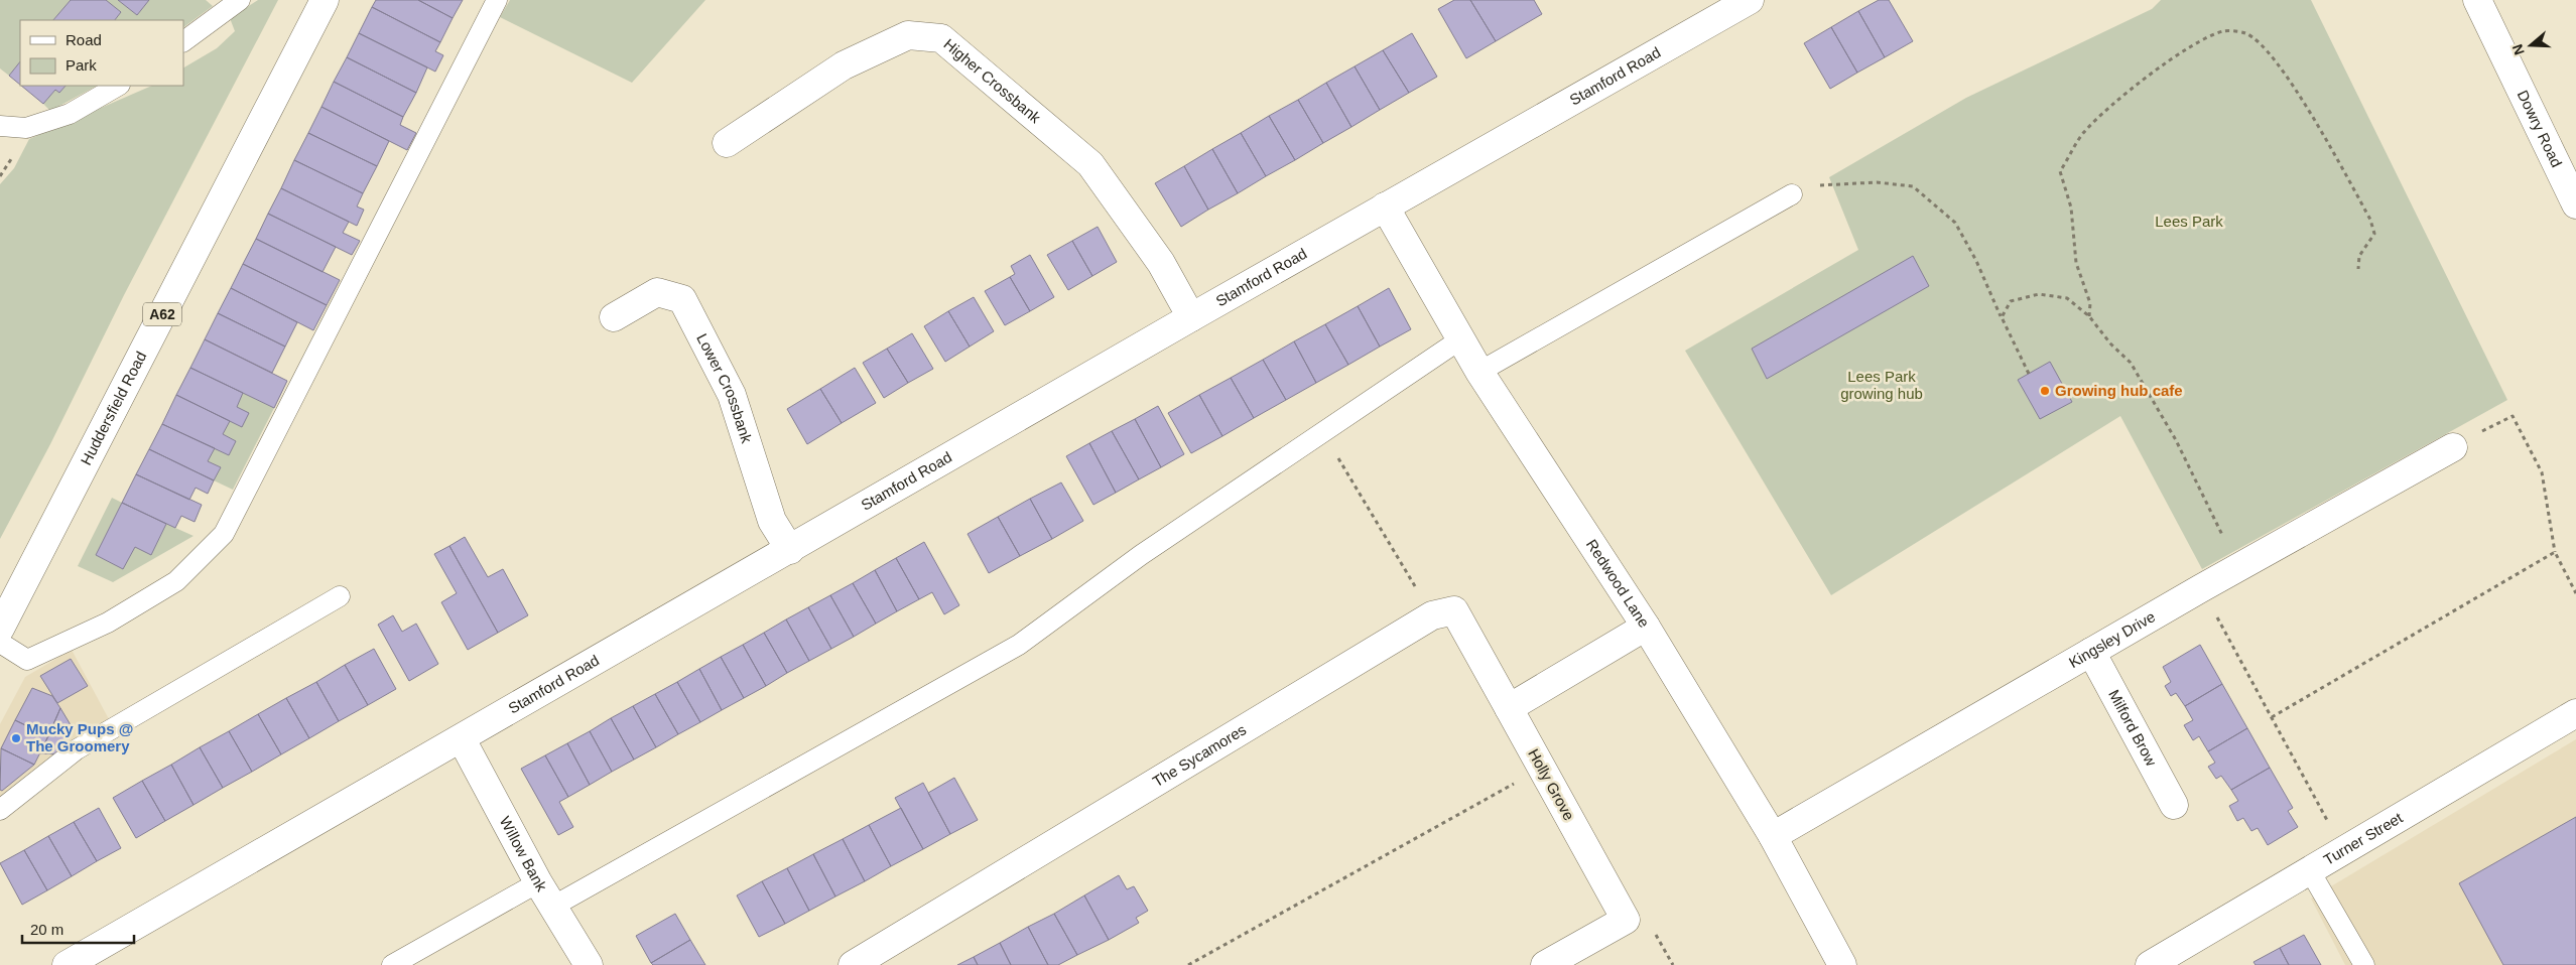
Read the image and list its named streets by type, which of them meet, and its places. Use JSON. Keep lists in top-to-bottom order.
{
  "streets": {
    "street": [
      "Stamford Road",
      "Higher Crossbank",
      "Dowry Road",
      "A62",
      "Lower Crossbank",
      "Huddersfield Road",
      "Redwood Lane",
      "Kingsley Drive",
      "Milford Brow",
      "The Sycamores",
      "Holly Grove",
      "Turner Street",
      "Willow Bank"
    ]
  },
  "crossings": [
    ["Stamford Road", "Higher Crossbank"],
    ["Stamford Road", "Lower Crossbank"],
    ["Stamford Road", "Redwood Lane"],
    ["Stamford Road", "Willow Bank"],
    ["Redwood Lane", "Kingsley Drive"],
    ["Kingsley Drive", "Milford Brow"],
    ["The Sycamores", "Holly Grove"]
  ],
  "parks": ["Lees Park", "Lees Park growing hub"],
  "places": ["Growing hub cafe", "Mucky Pups @ The Groomery"],
  "legend": ["Road", "Park"],
  "scale_bar": "20 m",
  "north": "left"
}
